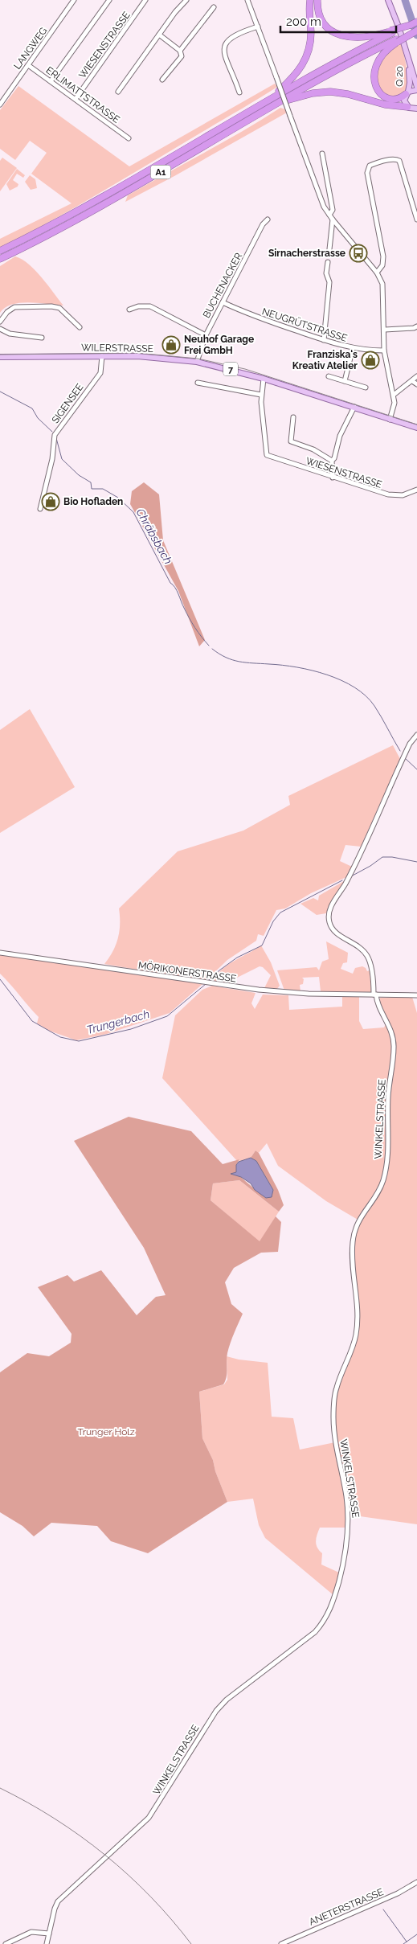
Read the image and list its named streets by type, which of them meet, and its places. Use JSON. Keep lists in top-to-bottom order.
{
  "streets": {
    "highway": ["A1"],
    "main road": ["Q 20", "WILERSTRASSE", "7"],
    "street": [
      "WIESENSTRASSE",
      "LANGWEG",
      "ERLIMATTSTRASSE",
      "BUCHENACKER",
      "NEUGRÜTSTRASSE",
      "SIGENSEE",
      "MÖRIKONERSTRASSE",
      "WINKELSTRASSE",
      "ANETERSTRASSE"
    ]
  },
  "crossings": [
    ["WIESENSTRASSE", "ERLIMATTSTRASSE"],
    ["LANGWEG", "ERLIMATTSTRASSE"],
    ["Q 20", "A1"],
    ["BUCHENACKER", "NEUGRÜTSTRASSE"],
    ["BUCHENACKER", "WILERSTRASSE"],
    ["WILERSTRASSE", "SIGENSEE"],
    ["MÖRIKONERSTRASSE", "WINKELSTRASSE"]
  ],
  "water": ["Chräbsbach", "Trungerbach"],
  "parks": ["Trunger Holz"],
  "places": {
    "bus stop": ["Sirnacherstrasse"],
    "shop": ["Neuhof Garage Frei GmbH", "Franziska‘s Kreativ Atelier", "Bio Hofladen"]
  },
  "scale_bar": "200 m"
}
